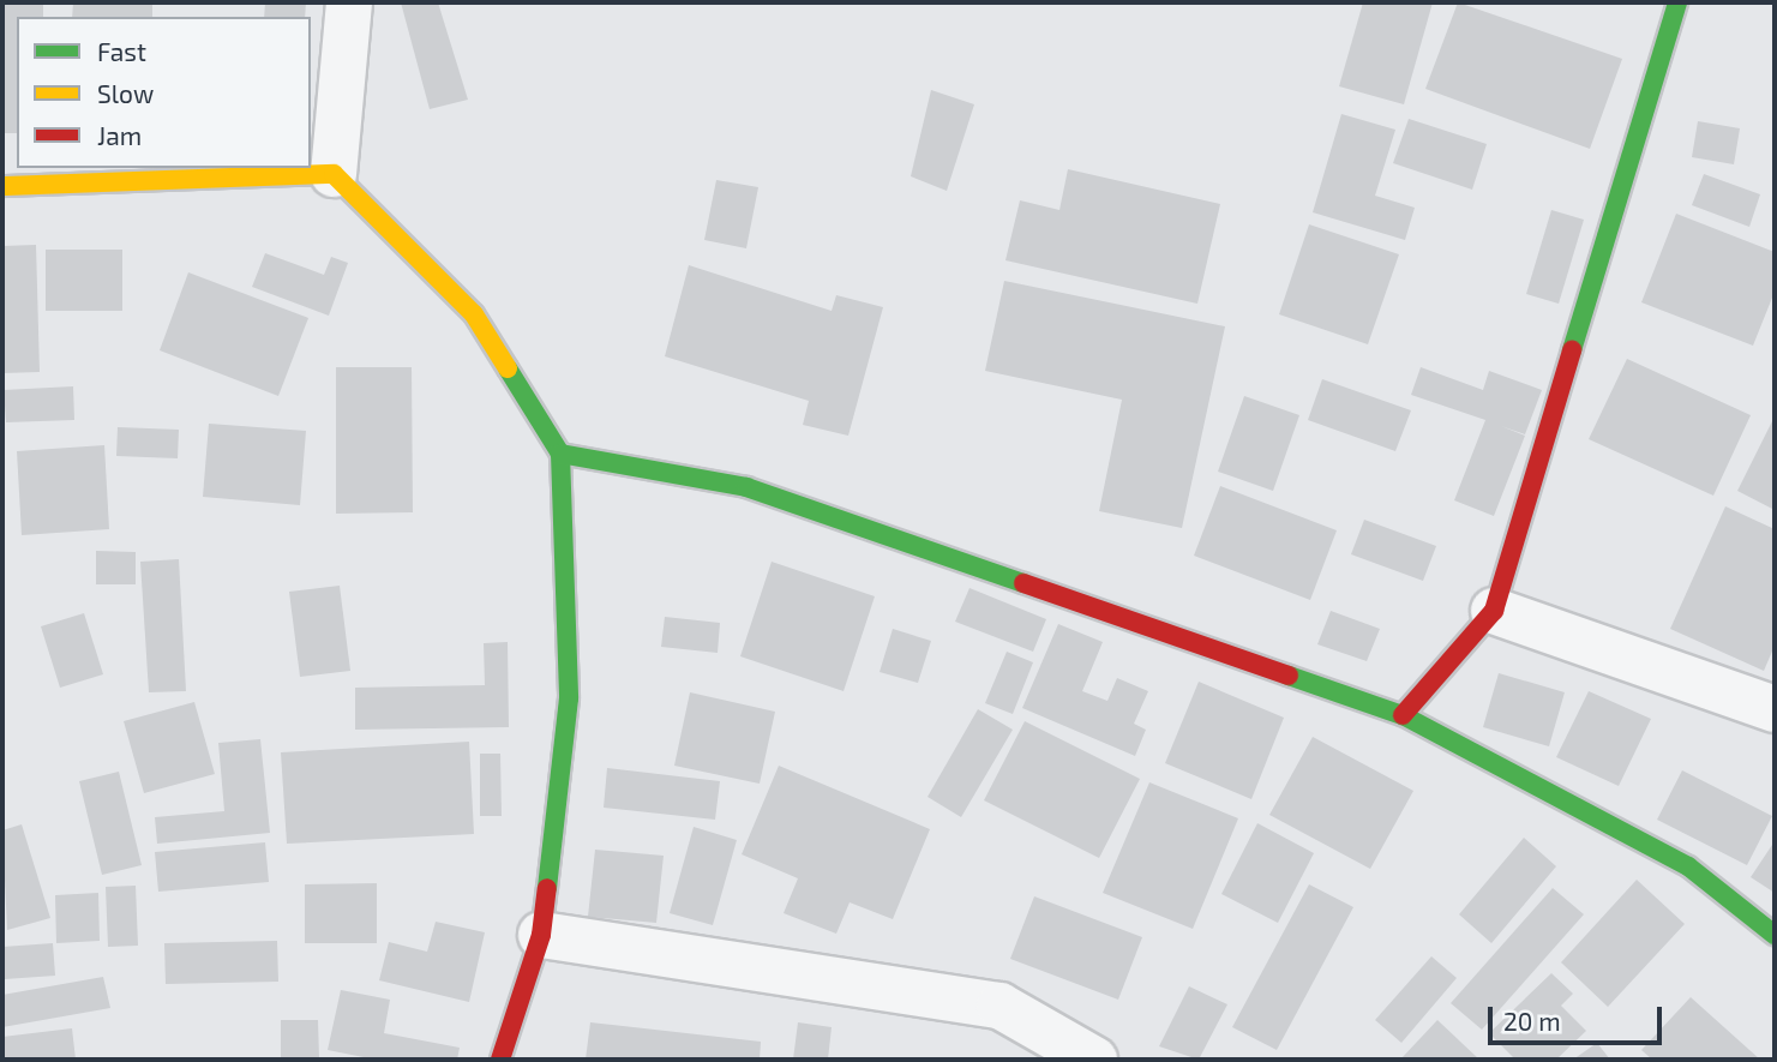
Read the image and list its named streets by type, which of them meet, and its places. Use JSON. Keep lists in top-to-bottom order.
{
  "legend": ["Fast", "Slow", "Jam"],
  "scale_bar": "20 m"
}
